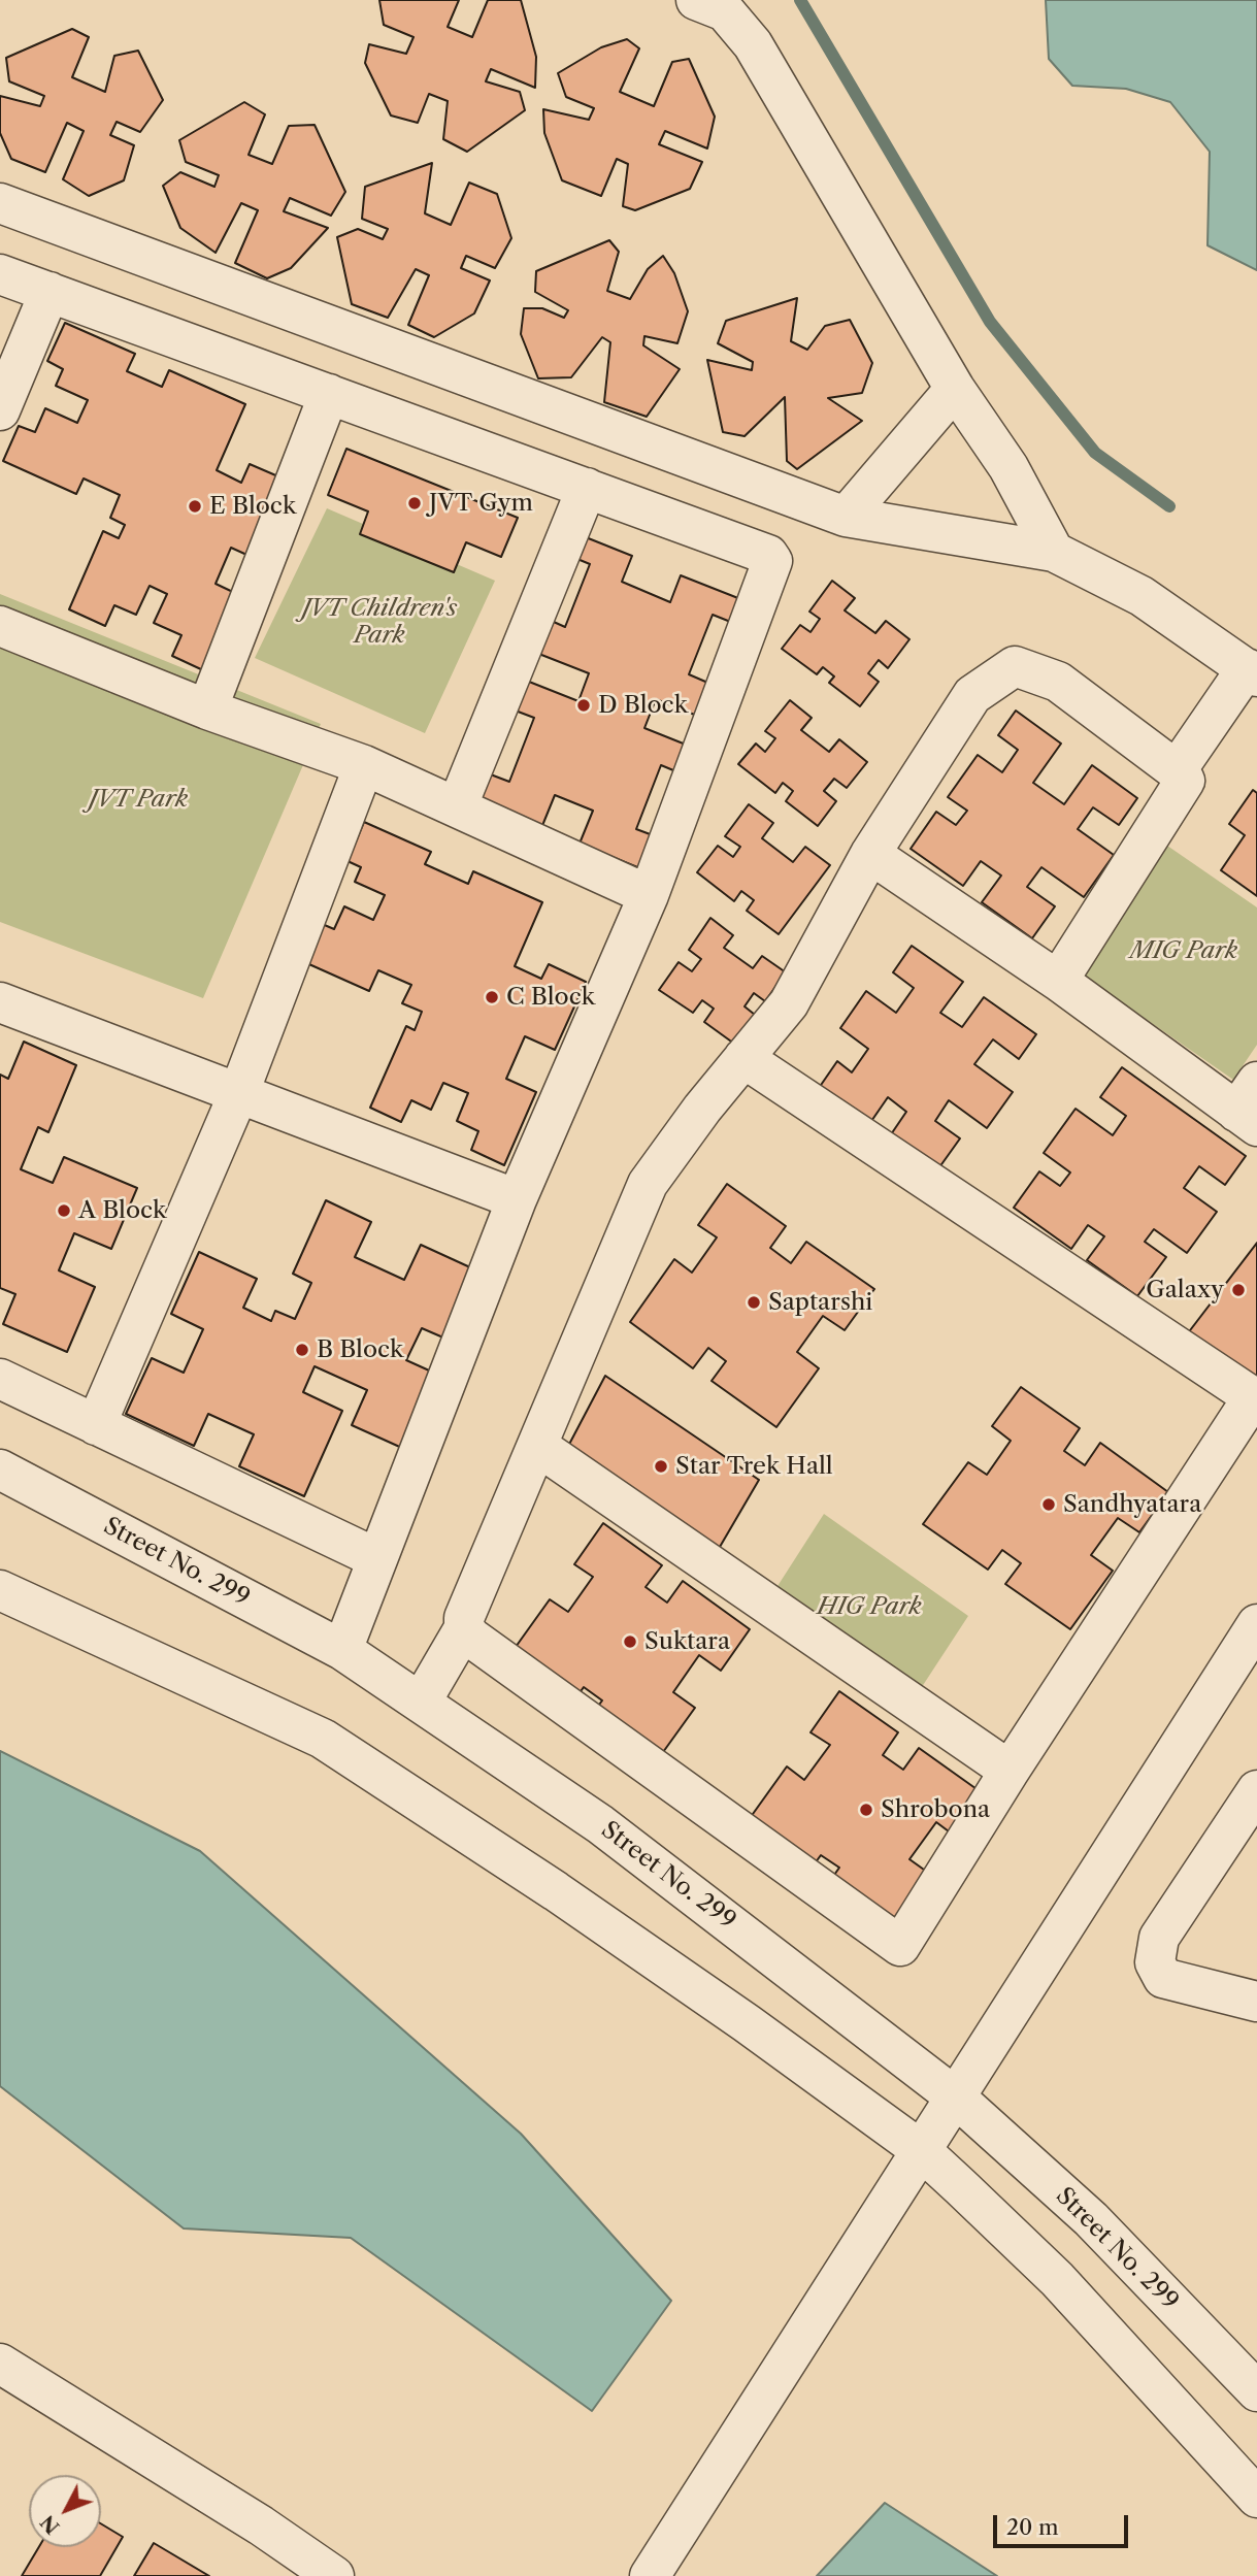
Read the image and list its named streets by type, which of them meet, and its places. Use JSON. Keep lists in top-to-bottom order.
{
  "streets": {
    "street": ["Street No. 299"]
  },
  "parks": [
    "JVT Children's Park",
    "JVT Park",
    "MIG Park",
    "HIG Park"
  ],
  "places": [
    "JVT Gym",
    "E Block",
    "D Block",
    "C Block",
    "A Block",
    "Galaxy",
    "Saptarshi",
    "B Block",
    "Star Trek Hall",
    "Sandhyatara",
    "Suktara",
    "Shrobona"
  ],
  "scale_bar": "20 m",
  "north": "bottom left"
}
